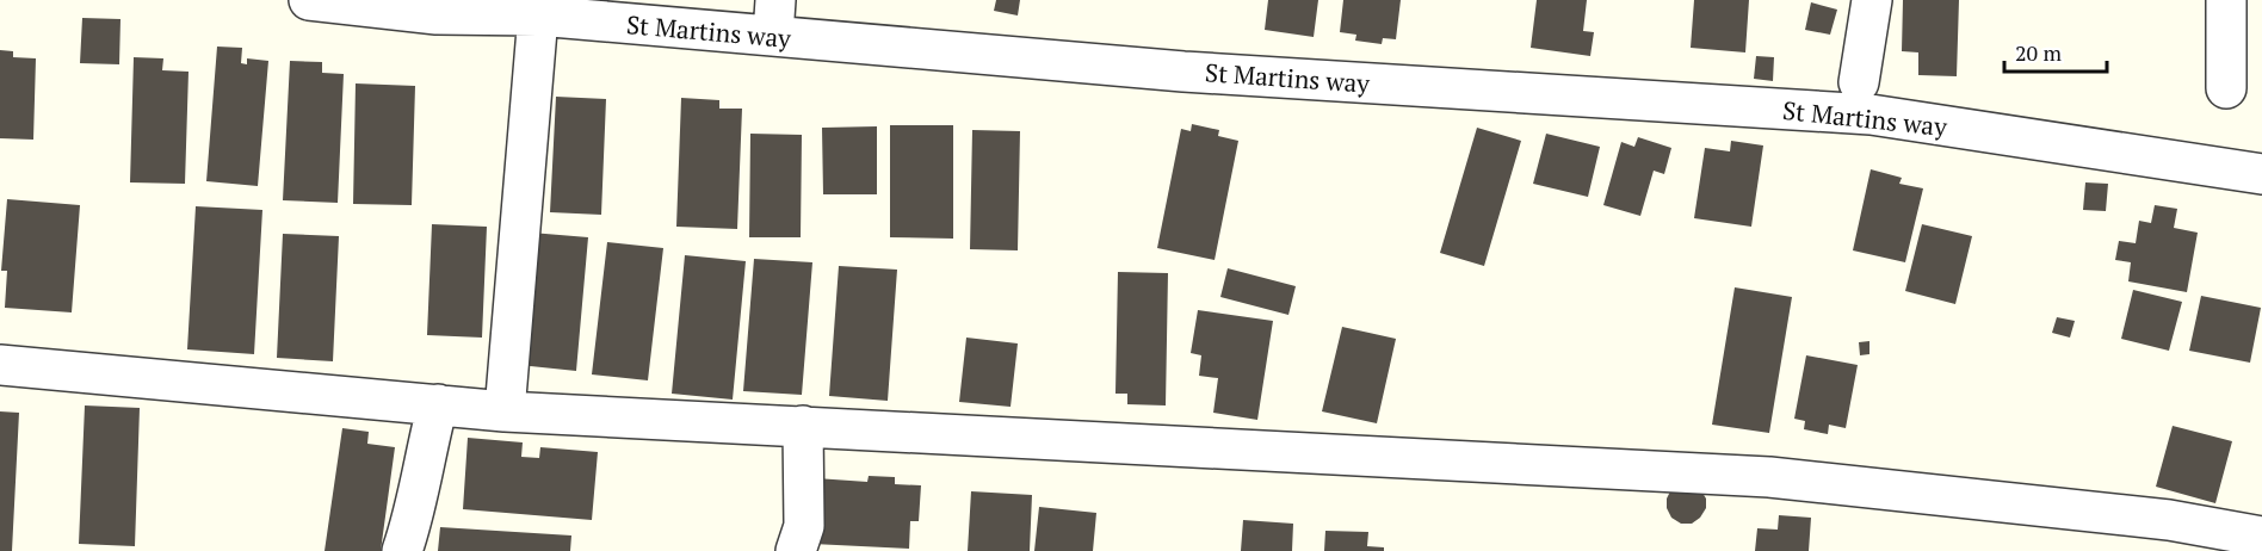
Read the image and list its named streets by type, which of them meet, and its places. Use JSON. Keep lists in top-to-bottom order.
{
  "streets": {
    "street": ["St Martins way"]
  },
  "scale_bar": "20 m"
}
